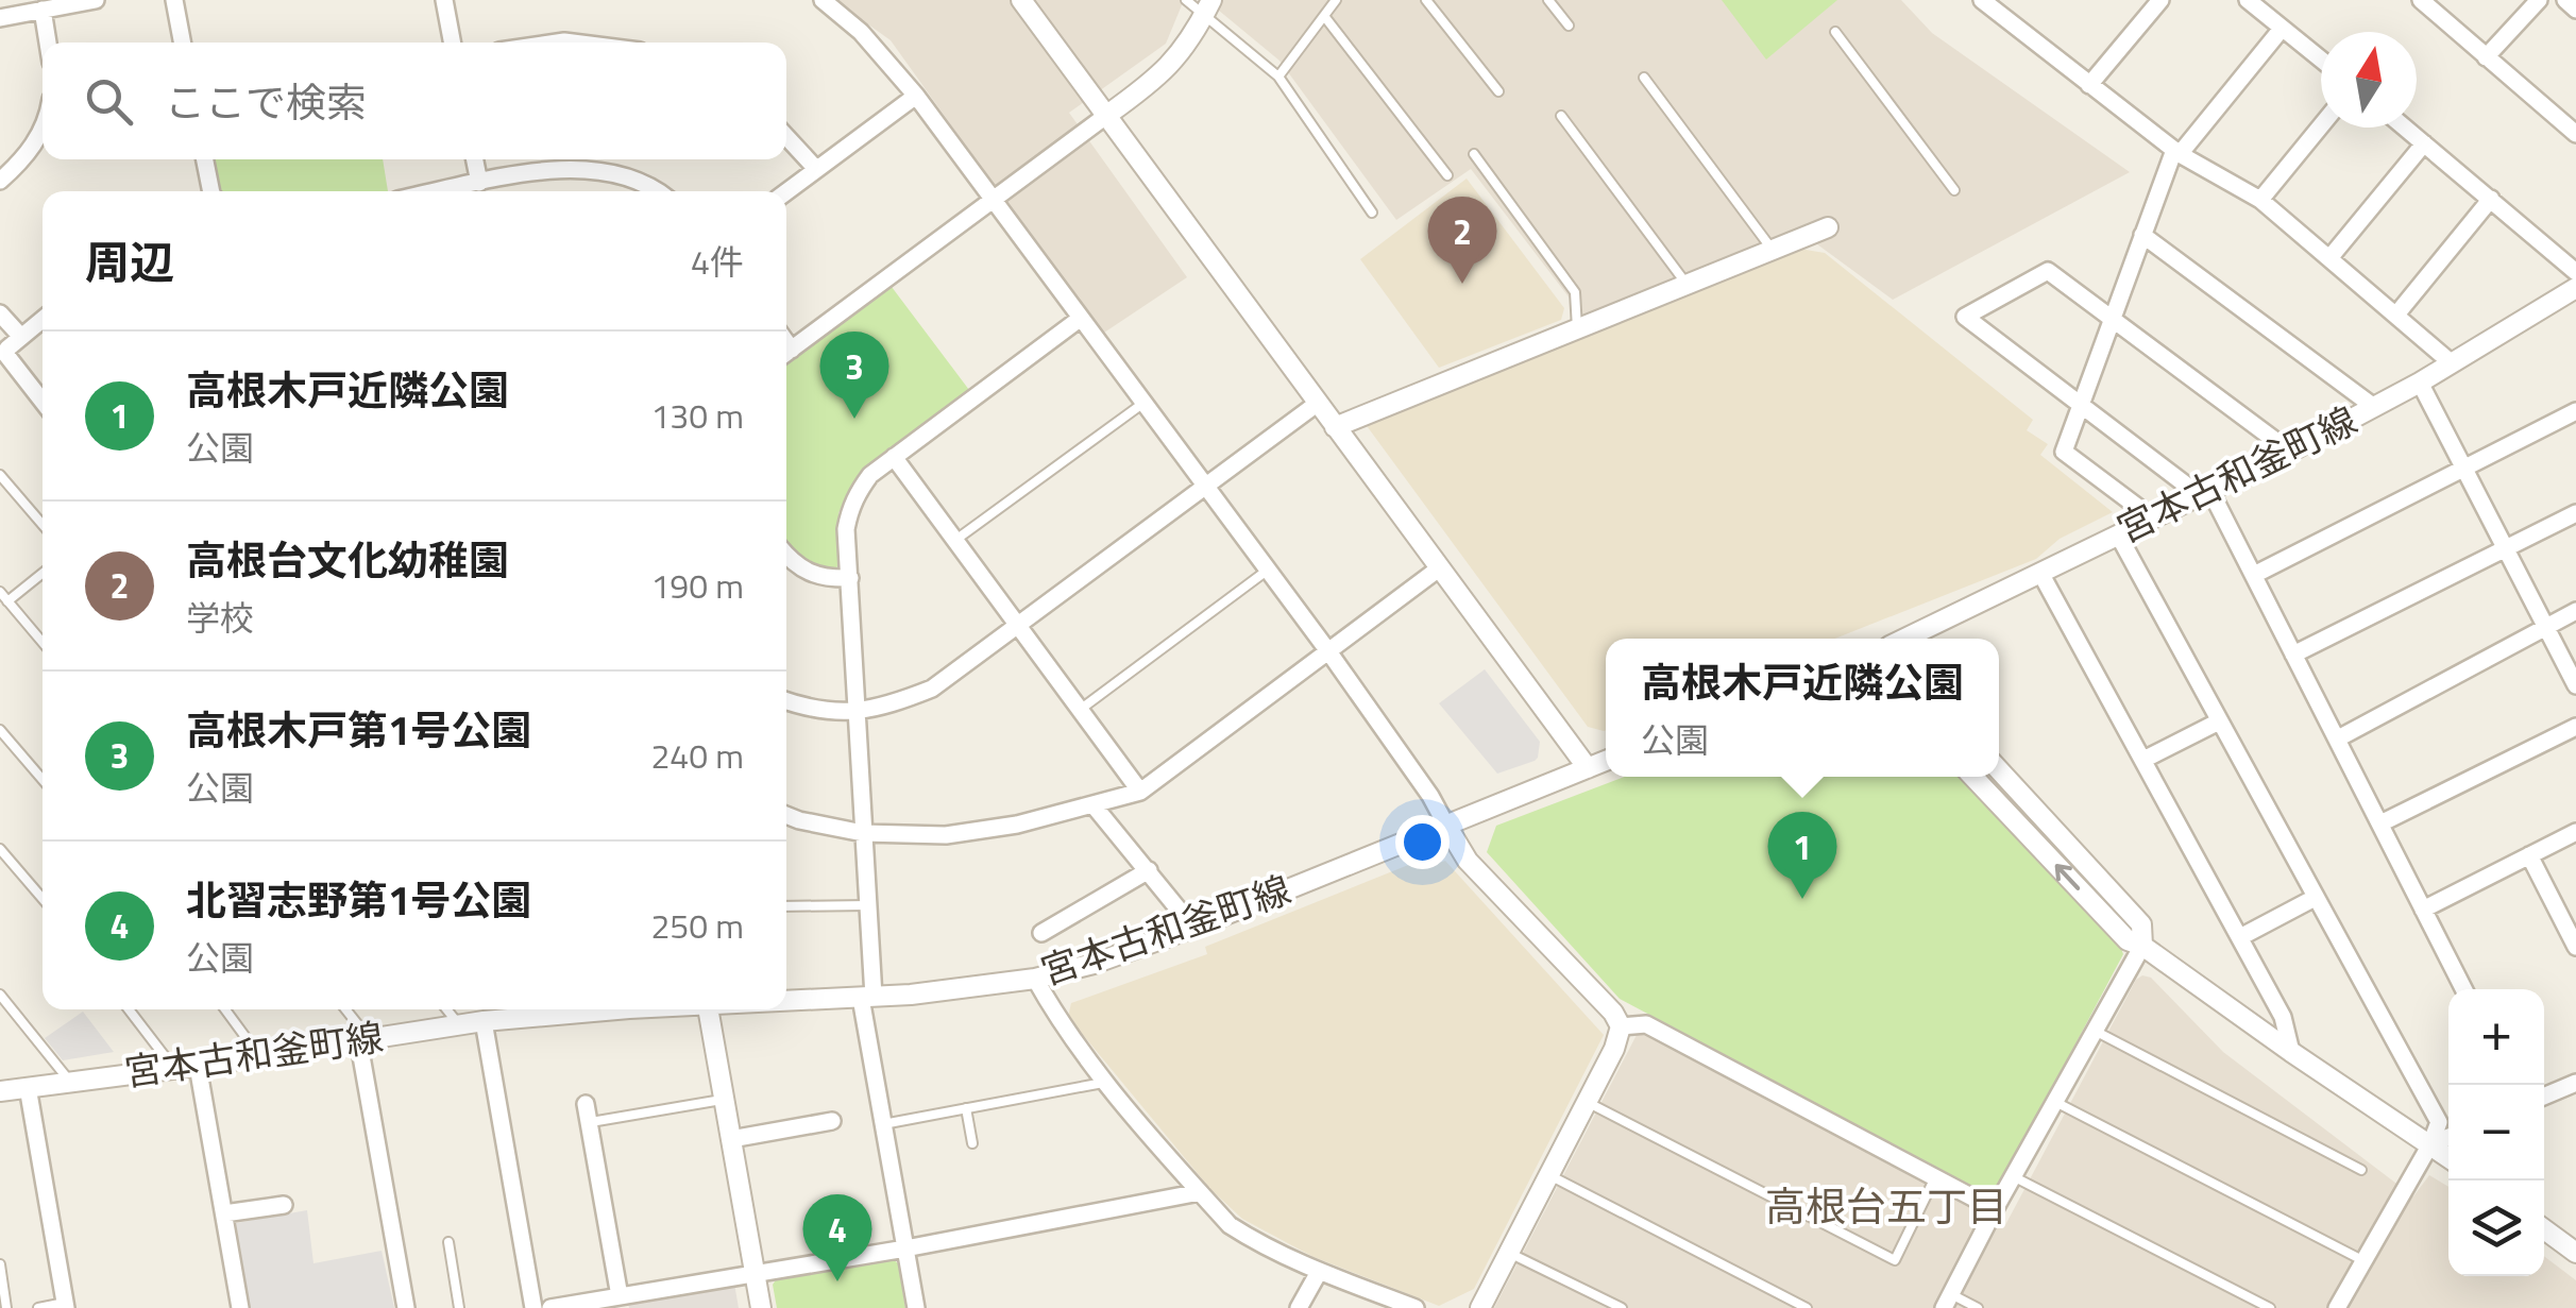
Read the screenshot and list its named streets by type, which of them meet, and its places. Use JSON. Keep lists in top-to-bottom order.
{
  "streets": {
    "street": ["宮本古和釜町線"]
  },
  "districts": ["高根台五丁目"],
  "north": "top",
  "page": {
    "search": "ここで検索",
    "heading": ["周辺", "4件"],
    "pins": [
      "2",
      "3",
      "1",
      "4"
    ],
    "list": [
      {
        "mark": "1",
        "name": "高根木戸近隣公園",
        "note": "公園",
        "value": "130 m"
      },
      {
        "mark": "2",
        "name": "高根台文化幼稚園",
        "note": "学校",
        "value": "190 m"
      },
      {
        "mark": "3",
        "name": "高根木戸第1号公園",
        "note": "公園",
        "value": "240 m"
      },
      {
        "mark": "4",
        "name": "北習志野第1号公園",
        "note": "公園",
        "value": "250 m"
      }
    ],
    "popup": ["高根木戸近隣公園", "公園"],
    "map_buttons": ["+", "−"]
  }
}
